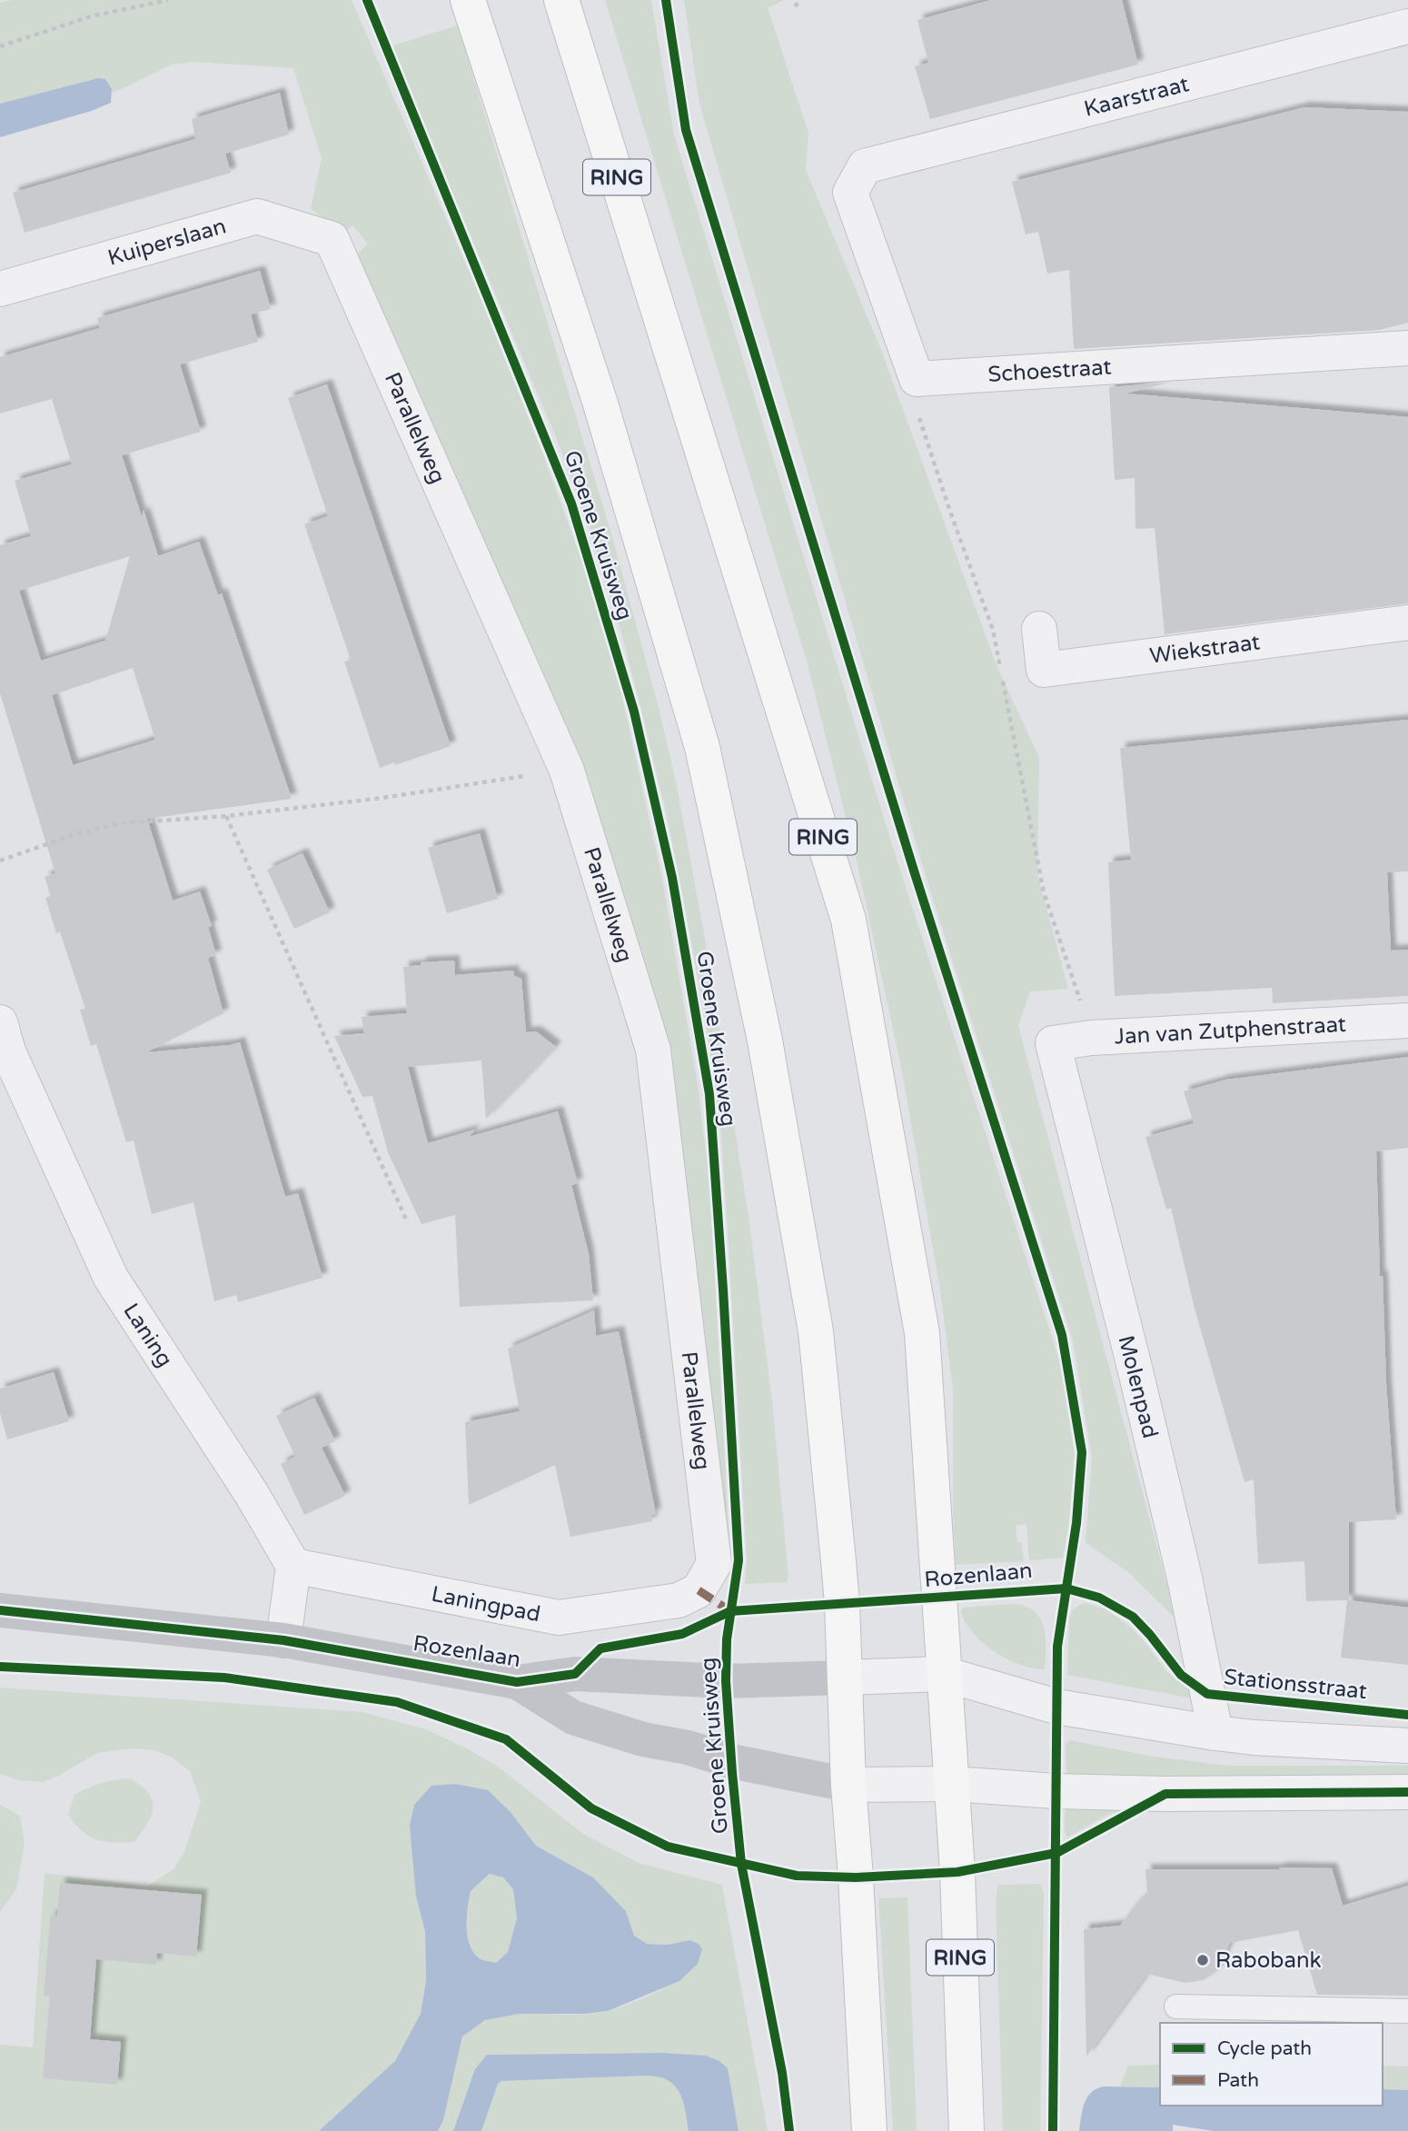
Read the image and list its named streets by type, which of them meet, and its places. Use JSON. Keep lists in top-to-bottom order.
{
  "streets": {
    "main road": ["RING", "Groene Kruisweg"],
    "street": [
      "Kaarstraat",
      "Kuiperslaan",
      "Schoestraat",
      "Parallelweg",
      "Wiekstraat",
      "Jan van Zutphenstraat",
      "Laning",
      "Molenpad",
      "Rozenlaan",
      "Laningpad"
    ],
    "cycle path": ["Stationsstraat"]
  },
  "crossings": [
    ["Kaarstraat", "Schoestraat"],
    ["Kuiperslaan", "Parallelweg"],
    ["Parallelweg", "Laningpad"],
    ["Groene Kruisweg", "Rozenlaan"],
    ["Jan van Zutphenstraat", "Molenpad"],
    ["Laning", "Laningpad"]
  ],
  "places": ["Rabobank"],
  "legend": ["Cycle path", "Path"]
}
